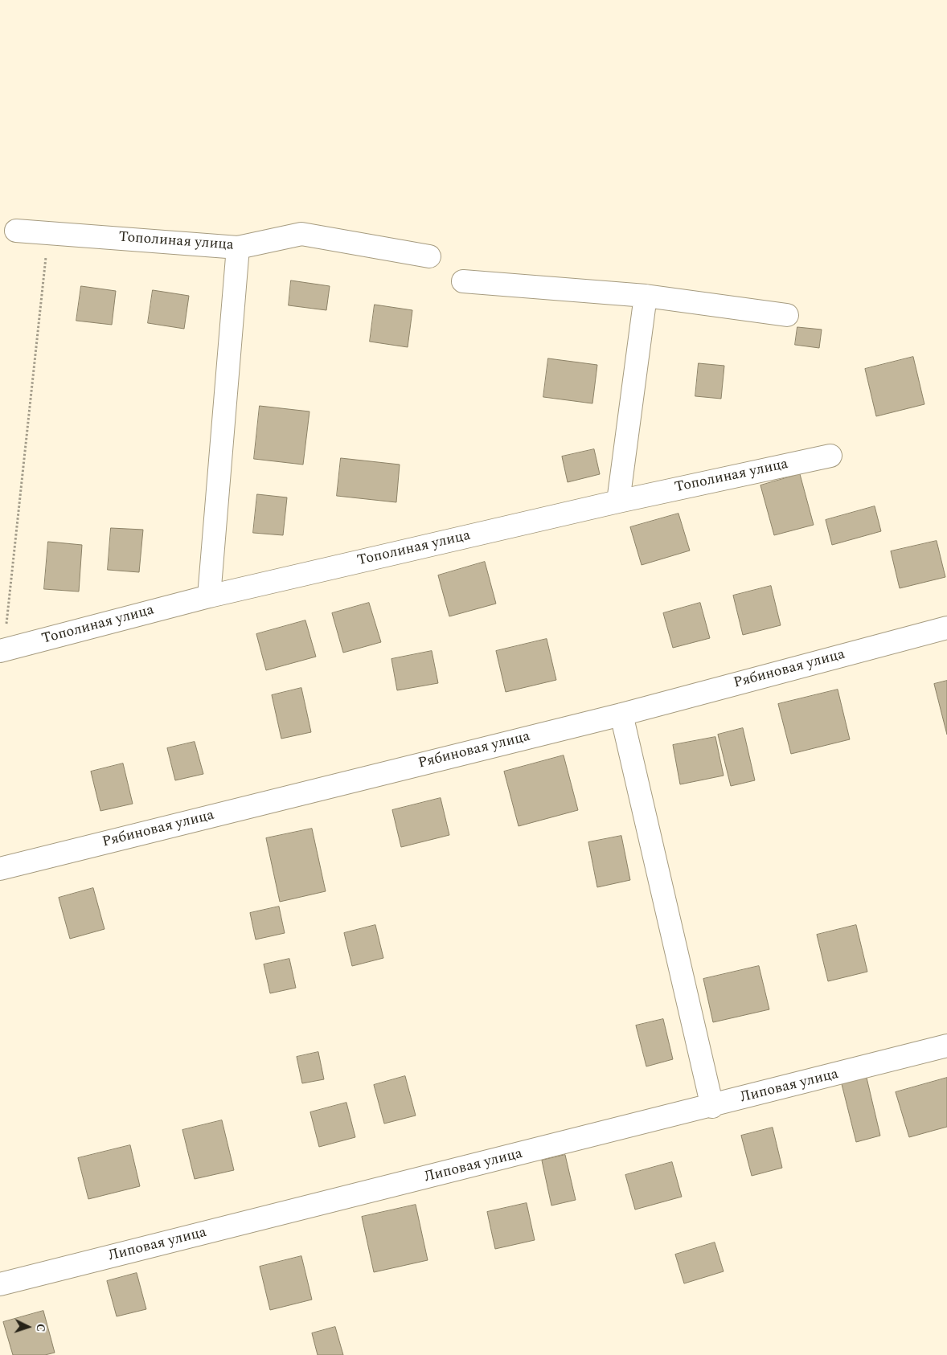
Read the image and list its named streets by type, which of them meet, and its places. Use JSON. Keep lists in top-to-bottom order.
{
  "streets": {
    "street": ["Тополиная улица", "Рябиновая улица", "Липовая улица"]
  },
  "north": "right"
}
